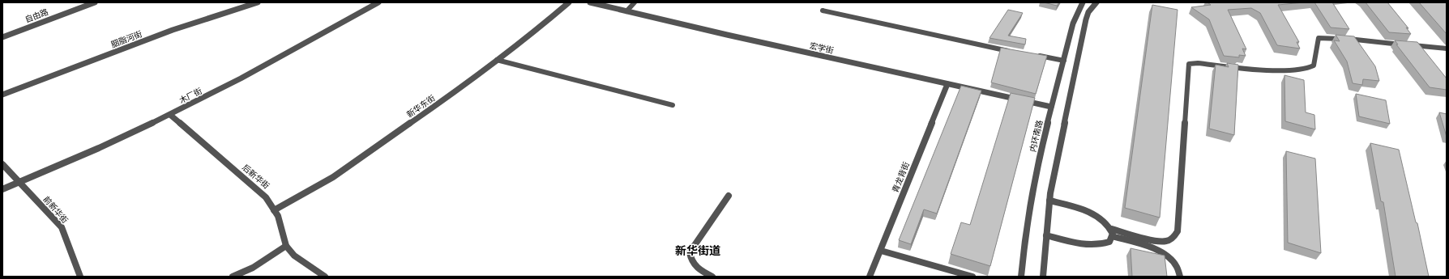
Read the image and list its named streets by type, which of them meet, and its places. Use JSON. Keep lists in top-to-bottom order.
{
  "streets": {
    "street": [
      "自由路",
      "胭脂河街",
      "宏学街",
      "木厂街",
      "新华东街",
      "内环南路",
      "后新华街",
      "青龙背街",
      "前新华街"
    ]
  },
  "crossings": [
    ["宏学街", "内环南路"],
    ["宏学街", "青龙背街"],
    ["木厂街", "后新华街"],
    ["木厂街", "前新华街"],
    ["新华东街", "后新华街"]
  ],
  "districts": ["新华街道"]
}
